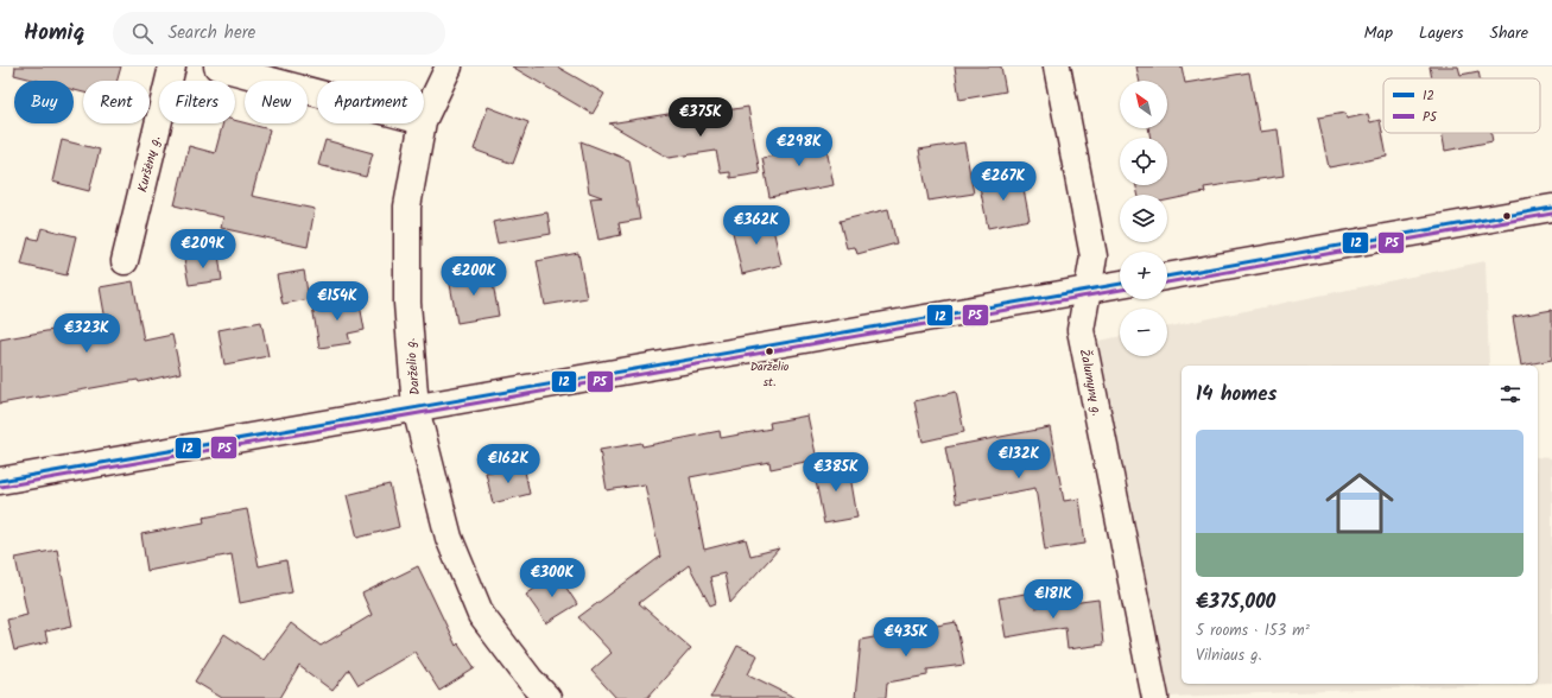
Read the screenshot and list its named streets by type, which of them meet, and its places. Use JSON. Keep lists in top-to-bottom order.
{
  "streets": {
    "main road": ["Kuršėnų g.", "Darželio g.", "Žalumynų g."]
  },
  "places": ["Darželio st."],
  "lines": ["transit line 12", "transit line P5"],
  "legend": ["12", "P5"],
  "north": "top left",
  "page": {
    "header": "Homiq",
    "search": "Search here",
    "nav": ["Map", "Layers", "Share"],
    "map_buttons": ["+", "−"],
    "chip": [
      "Buy",
      "Rent",
      "Filters",
      "New",
      "Apartment"
    ],
    "price": [
      "€375K",
      "€298K",
      "€267K",
      "€362K",
      "€209K",
      "€200K",
      "€154K",
      "€323K",
      "€132K",
      "€162K",
      "€385K",
      "€300K",
      "€181K",
      "€435K"
    ],
    "heading": "14 homes",
    "list": [
      {
        "name": "€375,000",
        "note": "5 rooms · 153 m² · Vilniaus g."
      }
    ]
  }
}
